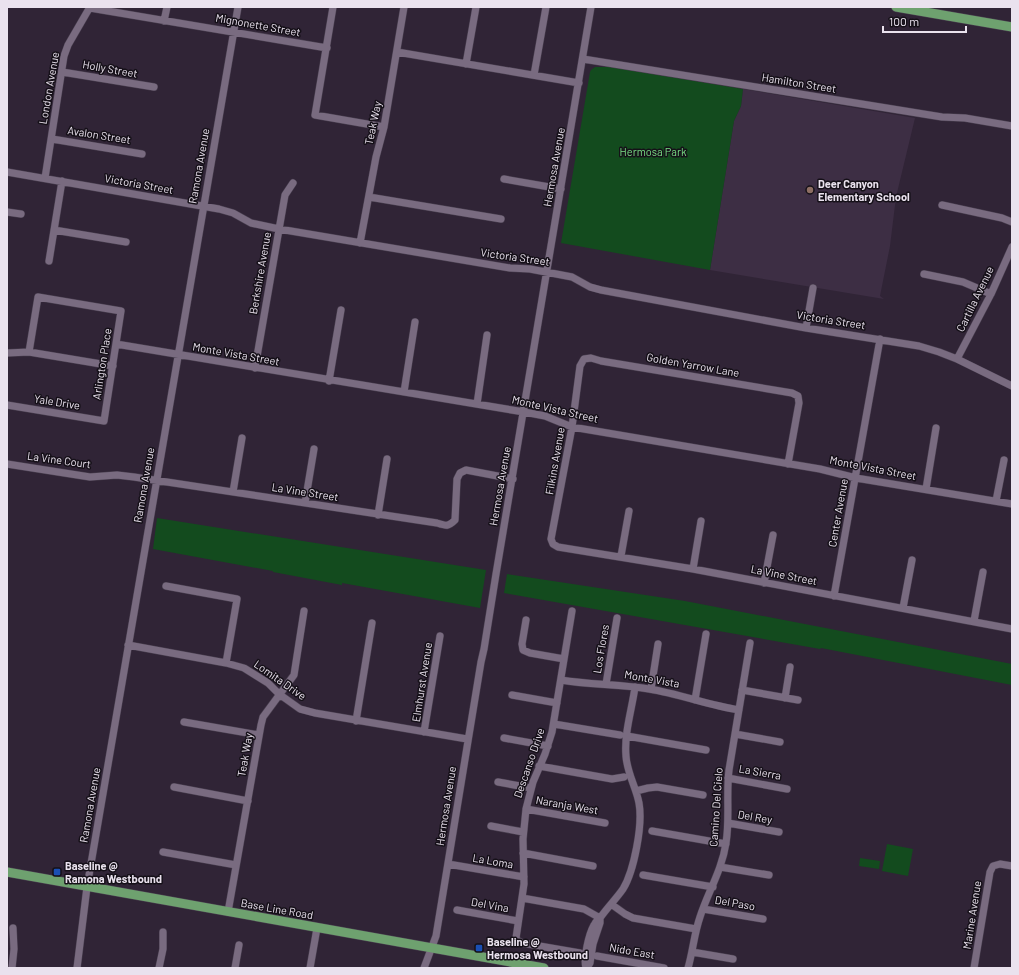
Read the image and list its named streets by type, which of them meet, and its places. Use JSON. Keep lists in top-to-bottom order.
{
  "streets": {
    "main road": ["Base Line Road"],
    "street": [
      "Mignonette Street",
      "Holly Street",
      "Hamilton Street",
      "London Avenue",
      "Teak Way",
      "Avalon Street",
      "Ramona Avenue",
      "Hermosa Avenue",
      "Victoria Street",
      "Berkshire Avenue",
      "Cartilla Avenue",
      "Monte Vista Street",
      "Arlington Place",
      "Golden Yarrow Lane",
      "Yale Drive",
      "La Vine Court",
      "Filkins Avenue",
      "La Vine Street",
      "Center Avenue",
      "Los Flores",
      "Monte Vista",
      "Lomita Drive",
      "Elmhurst Avenue",
      "Descanso Drive",
      "La Sierra",
      "Naranja West",
      "Camino Del Cielo",
      "Del Rey",
      "La Loma",
      "Del Paso",
      "Del Vina",
      "Marine Avenue",
      "Nido East"
    ]
  },
  "crossings": [
    ["Mignonette Street", "London Avenue"],
    ["Mignonette Street", "Ramona Avenue"],
    ["Holly Street", "London Avenue"],
    ["Hamilton Street", "Hermosa Avenue"],
    ["London Avenue", "Avalon Street"],
    ["London Avenue", "Victoria Street"],
    ["Teak Way", "Victoria Street"],
    ["Teak Way", "Lomita Drive"],
    ["Teak Way", "Base Line Road"],
    ["Ramona Avenue", "Victoria Street"],
    ["Ramona Avenue", "Monte Vista Street"],
    ["Ramona Avenue", "La Vine Court"],
    ["Ramona Avenue", "La Vine Street"],
    ["Ramona Avenue", "Lomita Drive"],
    ["Ramona Avenue", "Base Line Road"],
    ["Hermosa Avenue", "Victoria Street"],
    ["Hermosa Avenue", "Monte Vista Street"],
    ["Hermosa Avenue", "La Vine Street"],
    ["Hermosa Avenue", "Lomita Drive"],
    ["Hermosa Avenue", "La Loma"],
    ["Hermosa Avenue", "Base Line Road"],
    ["Victoria Street", "Berkshire Avenue"],
    ["Victoria Street", "Cartilla Avenue"],
    ["Victoria Street", "Center Avenue"],
    ["Berkshire Avenue", "Monte Vista Street"],
    ["Monte Vista Street", "Arlington Place"],
    ["Monte Vista Street", "Golden Yarrow Lane"],
    ["Monte Vista Street", "Filkins Avenue"],
    ["Monte Vista Street", "Center Avenue"],
    ["Arlington Place", "Yale Drive"],
    ["Golden Yarrow Lane", "Filkins Avenue"],
    ["La Vine Court", "La Vine Street"],
    ["Filkins Avenue", "La Vine Street"],
    ["La Vine Street", "Center Avenue"],
    ["Los Flores", "Monte Vista"],
    ["Monte Vista", "Descanso Drive"],
    ["Monte Vista", "Camino Del Cielo"],
    ["Lomita Drive", "Elmhurst Avenue"],
    ["Descanso Drive", "Naranja West"],
    ["Descanso Drive", "La Loma"],
    ["Descanso Drive", "Del Vina"],
    ["La Sierra", "Camino Del Cielo"],
    ["Camino Del Cielo", "Del Rey"],
    ["Camino Del Cielo", "Del Paso"]
  ],
  "parks": ["Hermosa Park"],
  "places": {
    "other": ["Deer Canyon Elementary School"],
    "transit": ["Baseline @ Ramona Westbound", "Baseline @ Hermosa Westbound"]
  },
  "scale_bar": "100 m"
}
